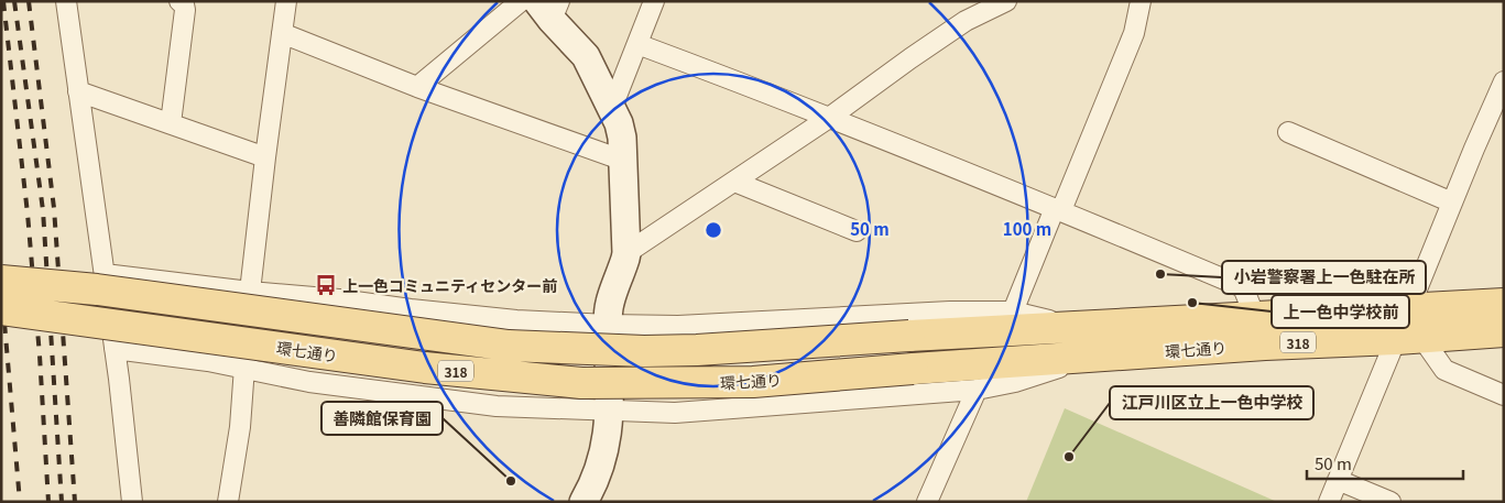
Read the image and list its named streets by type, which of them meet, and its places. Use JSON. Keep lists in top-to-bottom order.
{
  "streets": {
    "main road": ["318", "環七通り"]
  },
  "places": {
    "other": [
      "小岩警察署上一色駐在所",
      "上一色中学校前",
      "江戸川区立上一色中学校",
      "善隣館保育園"
    ],
    "bus stop": ["上一色コミュニティセンター前"]
  },
  "scale_bar": "50 m",
  "rings": ["50 m", "100 m"]
}
